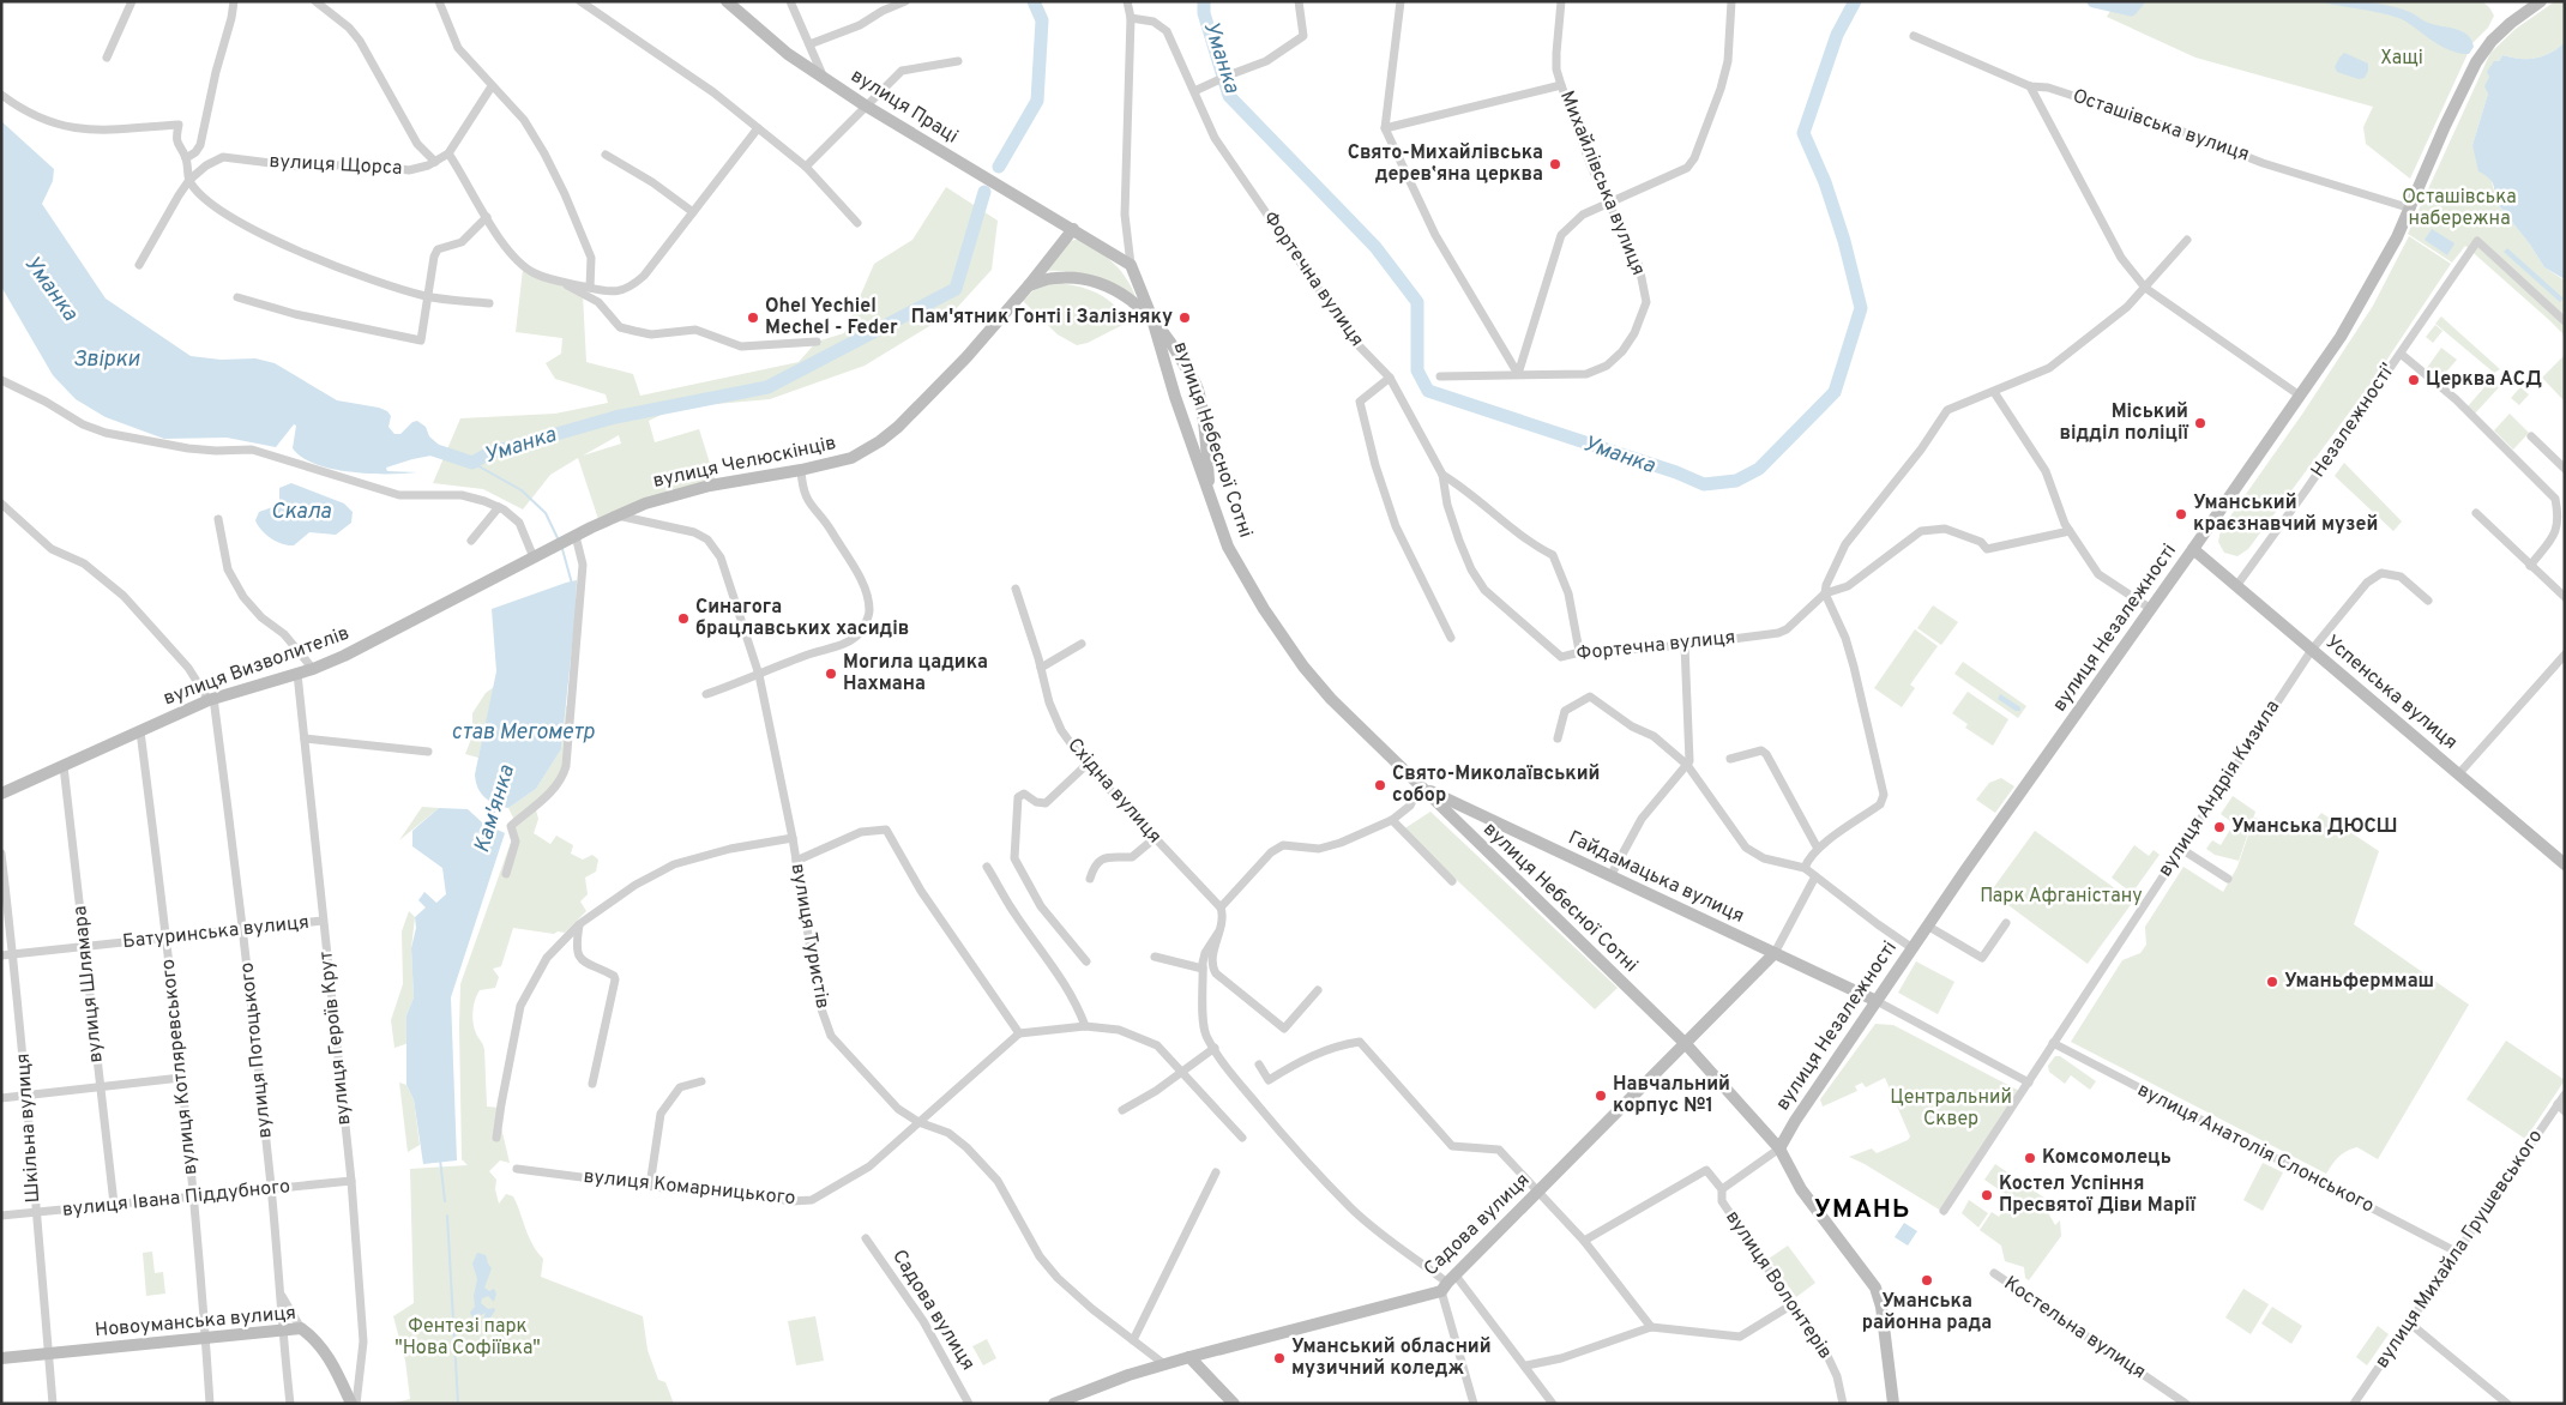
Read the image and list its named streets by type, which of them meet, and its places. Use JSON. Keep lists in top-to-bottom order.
{
  "streets": {
    "main road": [
      "вулиця Праці",
      "вулиця Небесної Сотні",
      "вулиця Челюскінців",
      "вулиця Незалежності",
      "вулиця Визволителів",
      "Успенська вулиця",
      "Гайдамацька вулиця",
      "Садова вулиця",
      "Новоуманська вулиця"
    ],
    "street": [
      "Осташівська вулиця",
      "вулиця Щорса",
      "Михайлівська вулиця",
      "Фортечна вулиця",
      "Незалежності'",
      "вулиця Андрія Кизила",
      "Східна вулиця",
      "Батуринська вулиця",
      "вулиця Туристів",
      "вулиця Шлямара",
      "вулиця Героїв Крут",
      "вулиця Потоцького",
      "вулиця Котляревського",
      "Шкільна вулиця",
      "вулиця Анатолія Слонського",
      "вулиця Комарницького",
      "вулиця Івана Піддубного",
      "вулиця Михайла Грушевського",
      "вулиця Волонтерів",
      "Костельна вулиця"
    ]
  },
  "crossings": [
    ["вулиця Праці", "вулиця Челюскінців"],
    ["Осташівська вулиця", "вулиця Незалежності"],
    ["Незалежності'", "Успенська вулиця"],
    ["вулиця Небесної Сотні", "вулиця Незалежності"],
    ["вулиця Небесної Сотні", "Гайдамацька вулиця"],
    ["вулиця Небесної Сотні", "Садова вулиця"],
    ["вулиця Челюскінців", "вулиця Визволителів"],
    ["вулиця Челюскінців", "вулиця Туристів"],
    ["вулиця Незалежності", "Успенська вулиця"],
    ["вулиця Незалежності", "Гайдамацька вулиця"],
    ["вулиця Визволителів", "вулиця Туристів"],
    ["вулиця Визволителів", "вулиця Шлямара"],
    ["вулиця Визволителів", "вулиця Героїв Крут"],
    ["вулиця Визволителів", "вулиця Потоцького"],
    ["вулиця Визволителів", "вулиця Котляревського"],
    ["Успенська вулиця", "вулиця Андрія Кизила"],
    ["вулиця Андрія Кизила", "вулиця Анатолія Слонського"],
    ["Гайдамацька вулиця", "Садова вулиця"],
    ["Батуринська вулиця", "вулиця Шлямара"],
    ["Батуринська вулиця", "вулиця Героїв Крут"],
    ["Батуринська вулиця", "вулиця Потоцького"],
    ["Батуринська вулиця", "вулиця Котляревського"],
    ["Батуринська вулиця", "Шкільна вулиця"],
    ["вулиця Туристів", "вулиця Комарницького"],
    ["вулиця Туристів", "Садова вулиця"],
    ["вулиця Шлямара", "вулиця Івана Піддубного"],
    ["вулиця Героїв Крут", "вулиця Івана Піддубного"],
    ["вулиця Потоцького", "вулиця Івана Піддубного"],
    ["вулиця Потоцького", "Новоуманська вулиця"],
    ["вулиця Котляревського", "вулиця Івана Піддубного"],
    ["вулиця Котляревського", "Новоуманська вулиця"],
    ["Шкільна вулиця", "вулиця Івана Піддубного"],
    ["Шкільна вулиця", "Новоуманська вулиця"],
    ["вулиця Анатолія Слонського", "вулиця Михайла Грушевського"]
  ],
  "districts": ["УМАНЬ"],
  "water": [
    "Уманка",
    "Звірки",
    "Скала",
    "став Мегометр",
    "Кам'янка"
  ],
  "parks": [
    "Хащі",
    "Осташівська набережна",
    "Парк Афганістану",
    "Центральний Сквер",
    "Фентезі парк \"Нова Софіївка\""
  ],
  "places": [
    "Свято-Михайлівська деревʼяна церква",
    "Ohel Yechiel Mechel - Feder",
    "Пам'ятник Гонті і Залізняку",
    "Церква АСД",
    "Міський відділ поліції",
    "Уманський краєзнавчий музей",
    "Синагога брацлавських хасидів",
    "Могила цадика Нахмана",
    "Свято-Миколаївський собор",
    "Уманська ДЮСШ",
    "Уманьферммаш",
    "Навчальний корпус №1",
    "Комсомолець",
    "Костел Успіння Пресвятої Діви Марії",
    "Уманська районна рада",
    "Уманський обласний музичний коледж"
  ]
}
